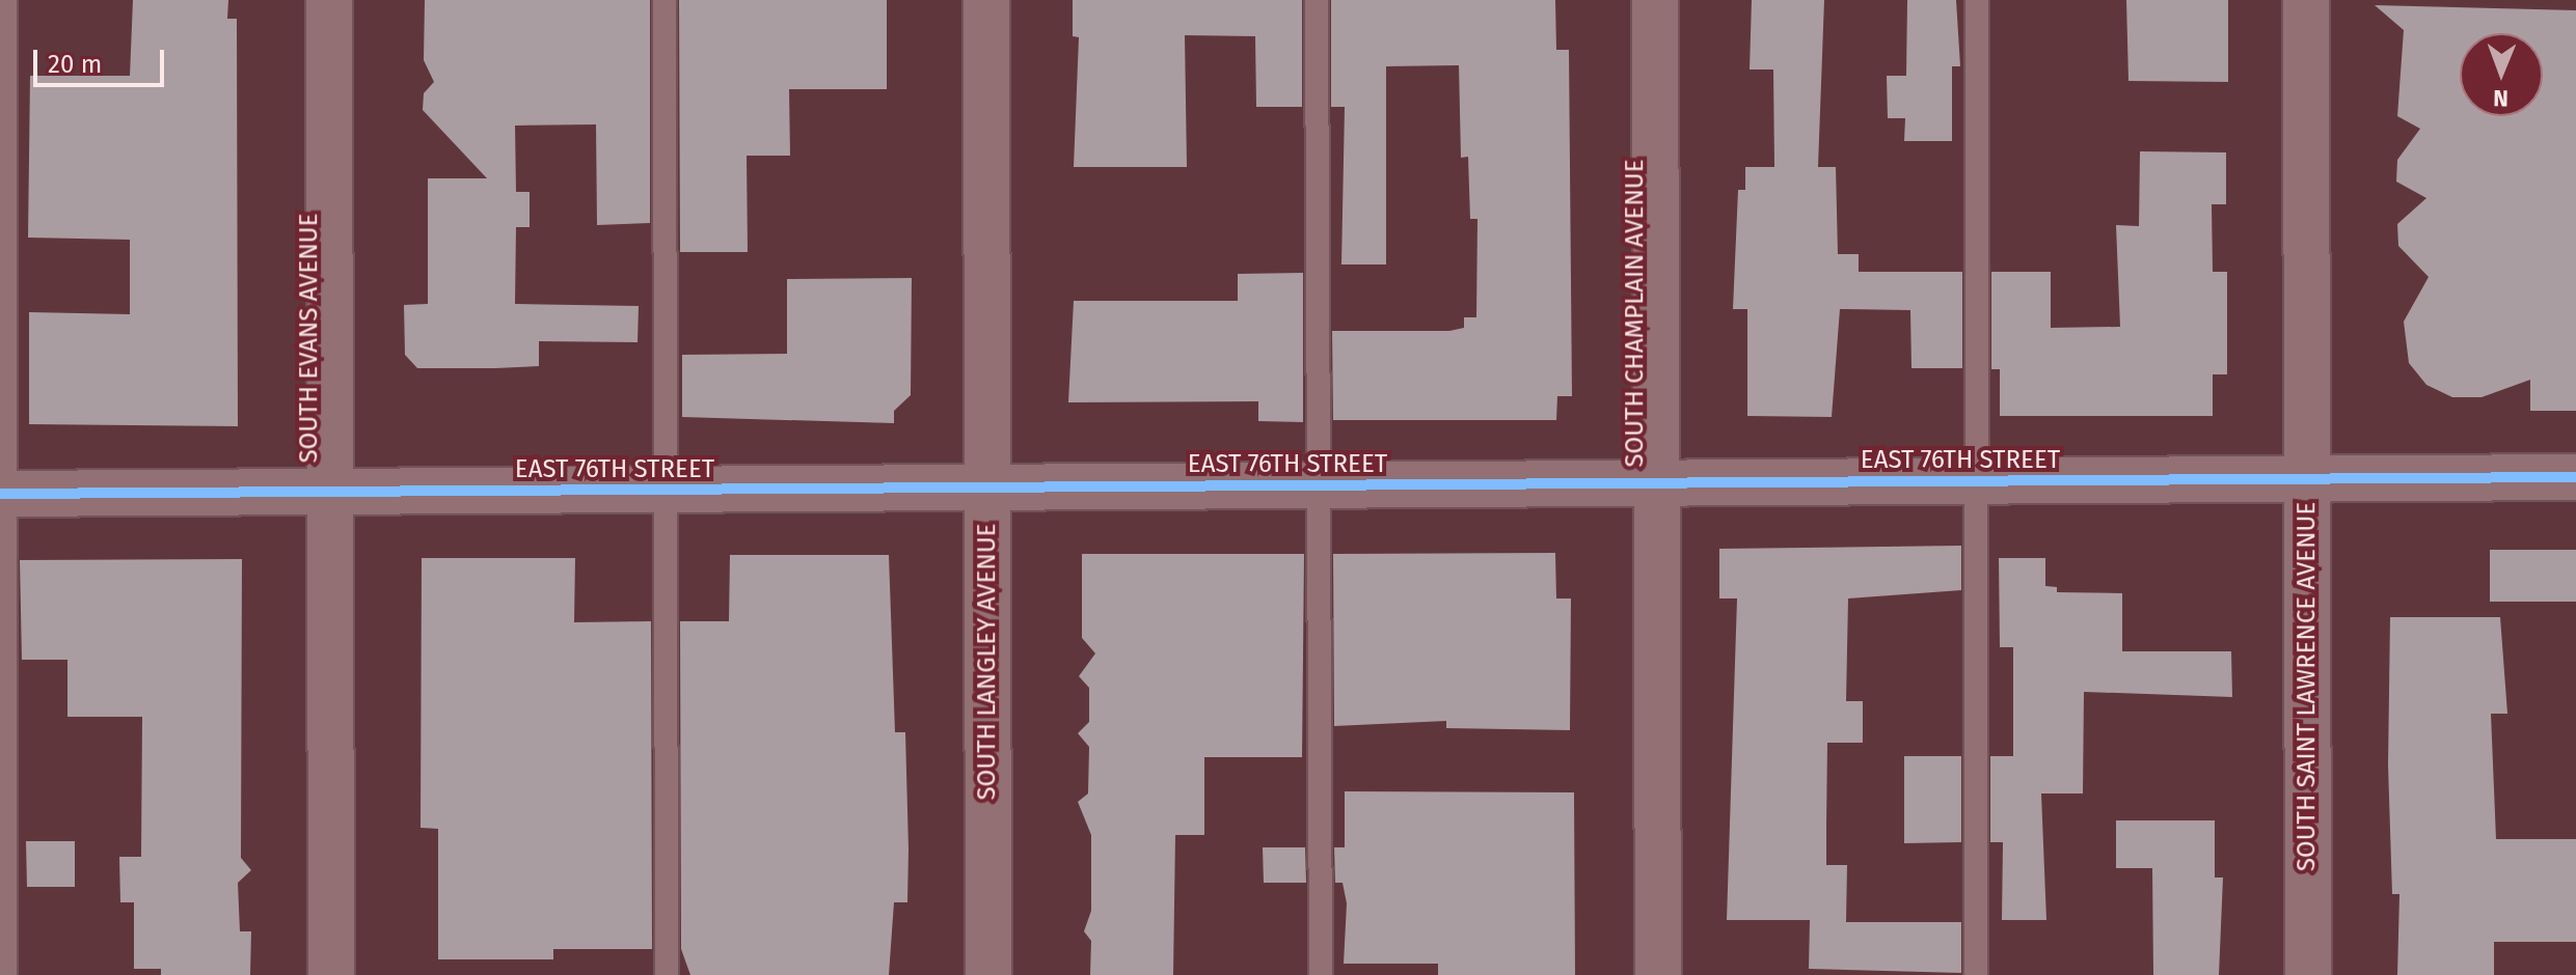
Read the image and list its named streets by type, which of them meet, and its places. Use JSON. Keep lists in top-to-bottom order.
{
  "streets": {
    "street": [
      "SOUTH CHAMPLAIN AVENUE",
      "SOUTH EVANS AVENUE",
      "EAST 76TH STREET",
      "SOUTH LANGLEY AVENUE",
      "SOUTH SAINT LAWRENCE AVENUE"
    ]
  },
  "crossings": [
    ["SOUTH CHAMPLAIN AVENUE", "EAST 76TH STREET"],
    ["SOUTH EVANS AVENUE", "EAST 76TH STREET"],
    ["EAST 76TH STREET", "SOUTH LANGLEY AVENUE"],
    ["EAST 76TH STREET", "SOUTH SAINT LAWRENCE AVENUE"]
  ],
  "scale_bar": "20 m",
  "north": "bottom"
}
